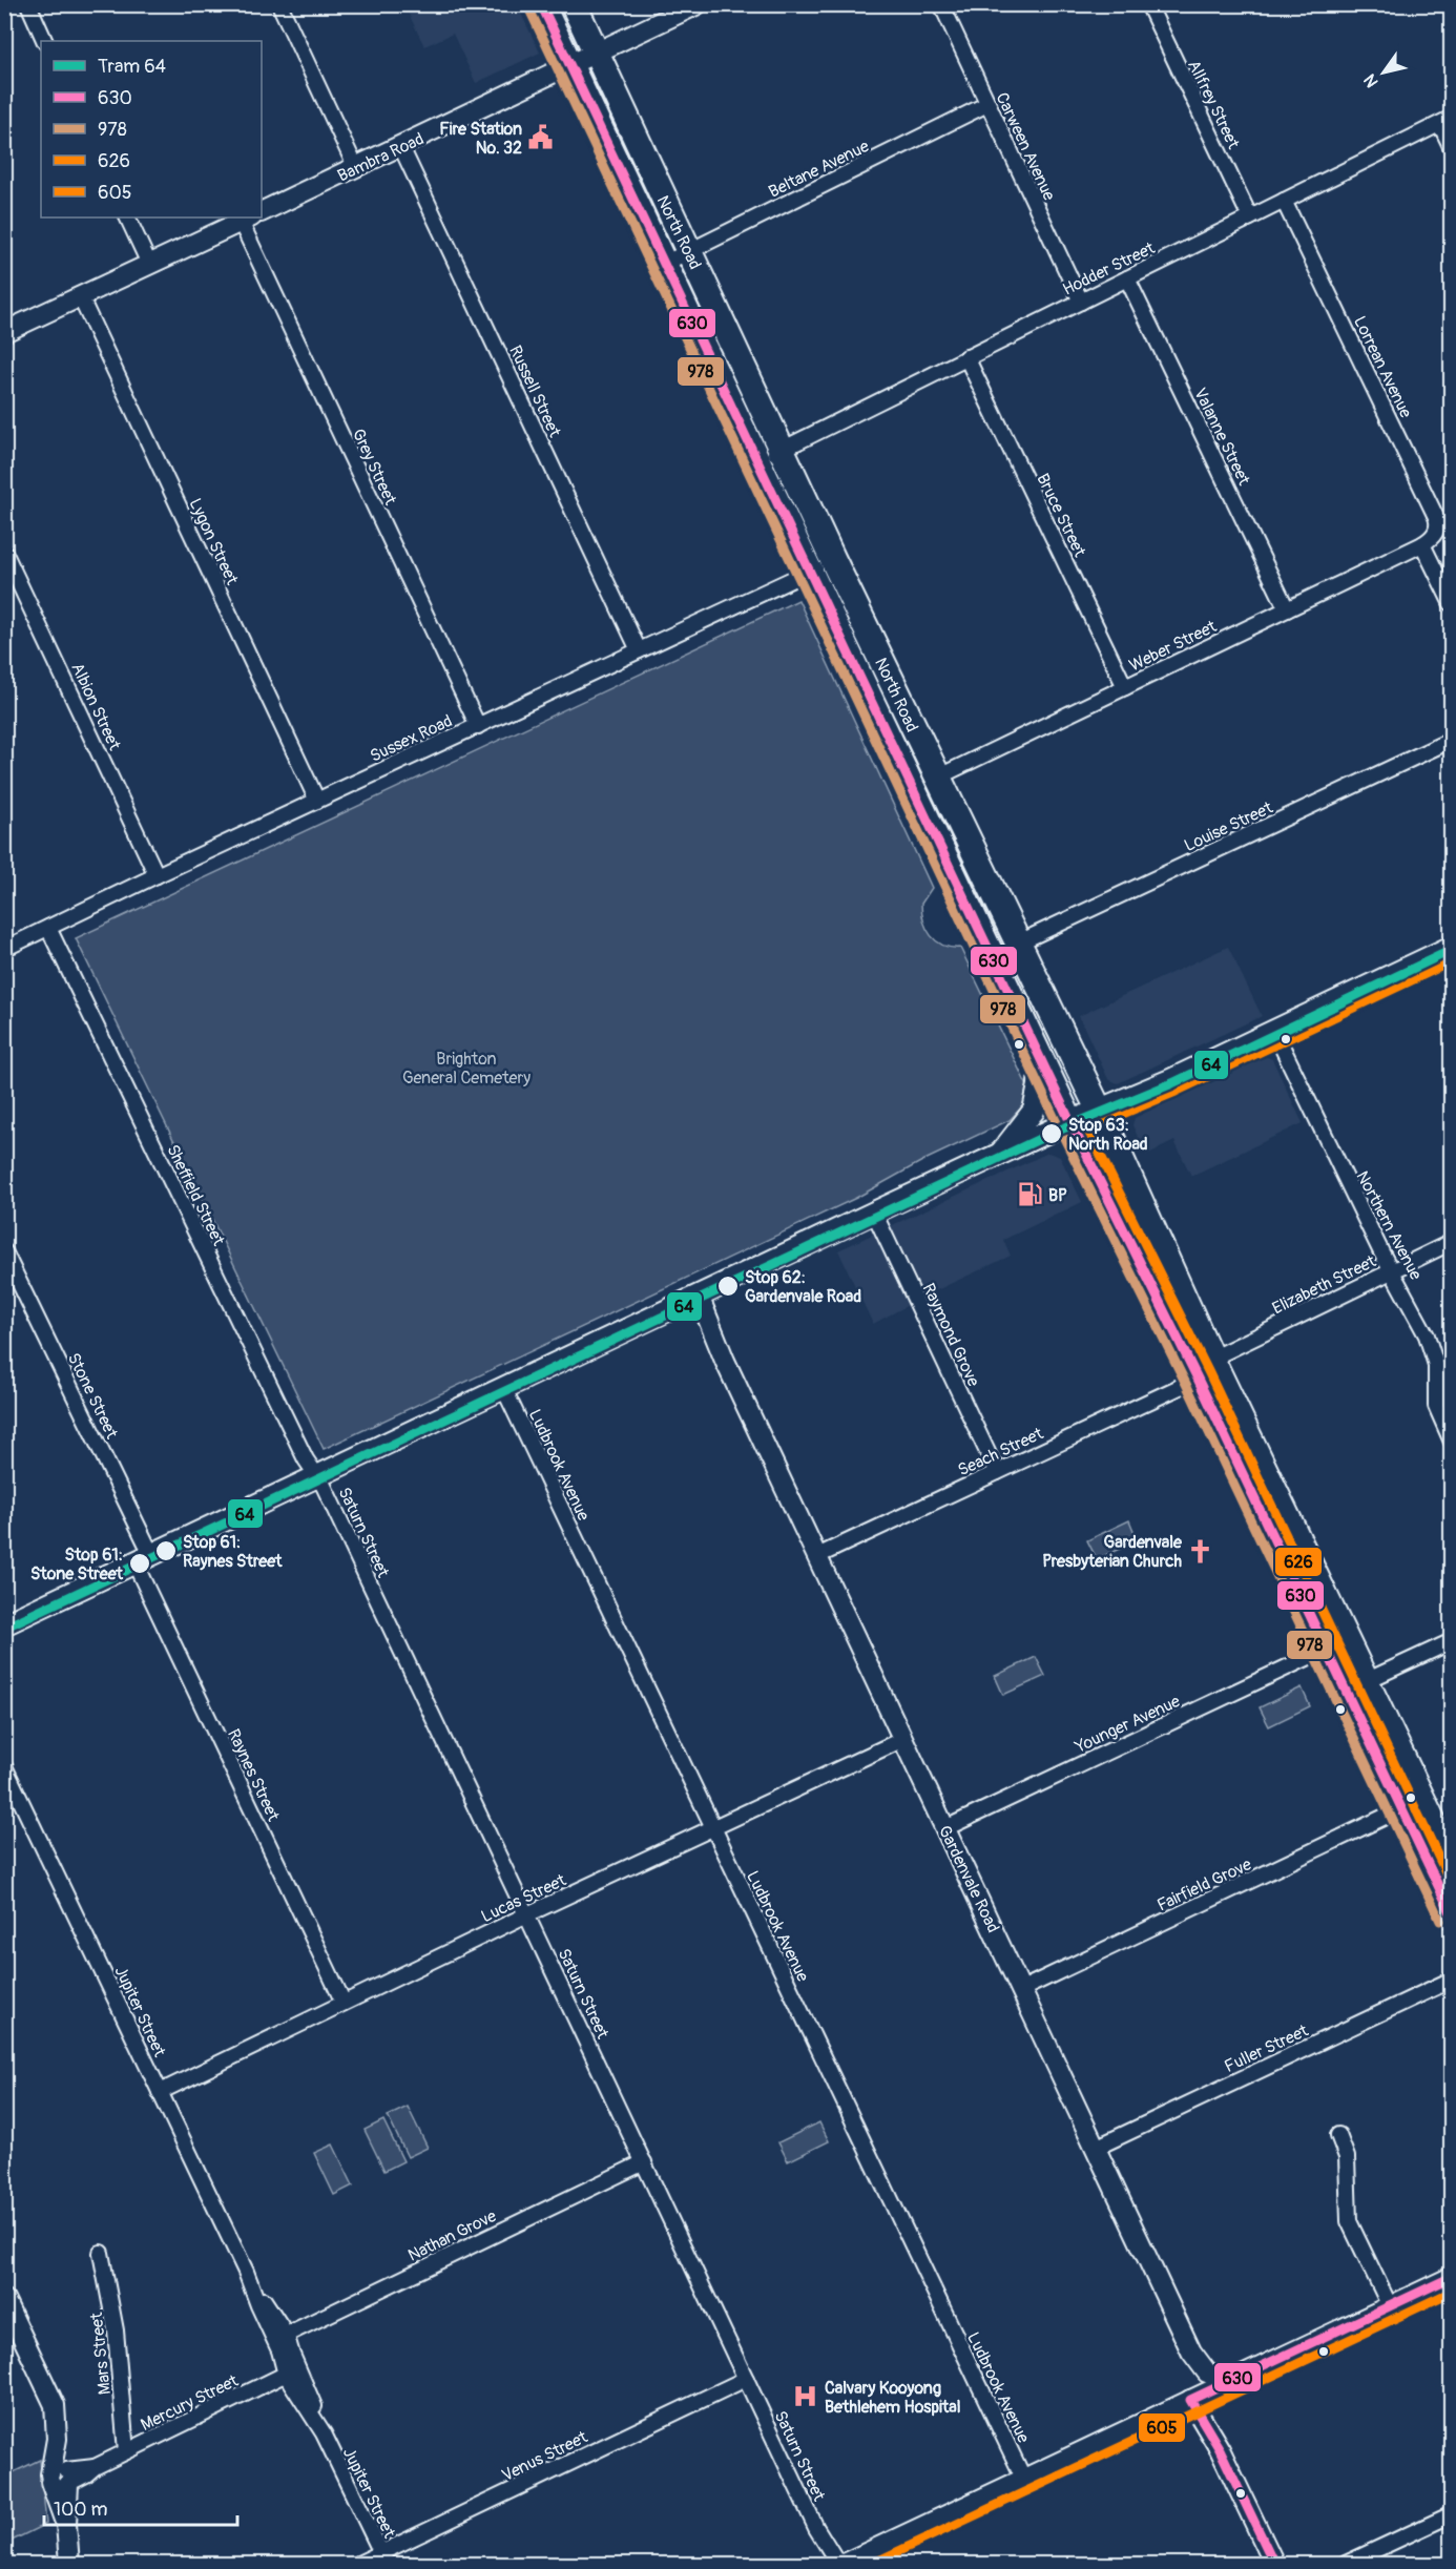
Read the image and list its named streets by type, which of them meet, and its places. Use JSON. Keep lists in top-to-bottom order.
{
  "streets": {
    "highway": ["North Road"],
    "street": [
      "Allfrey Street",
      "Carween Avenue",
      "Bambra Road",
      "Beltane Avenue",
      "Hodder Street",
      "Lorrean Avenue",
      "Russell Street",
      "Valanne Street",
      "Grey Street",
      "Bruce Street",
      "Lygon Street",
      "Weber Street",
      "Albion Street",
      "Sussex Road",
      "Louise Street",
      "Sheffield Street",
      "Northern Avenue",
      "Elizabeth Street",
      "Raymond Grove",
      "Stone Street",
      "Seach Street",
      "Ludbrook Avenue",
      "Saturn Street",
      "Younger Avenue",
      "Raynes Street",
      "Gardenvale Road",
      "Fairfield Grove",
      "Lucas Street",
      "Jupiter Street",
      "Fuller Street",
      "Nathan Grove",
      "Mars Street",
      "Mercury Street",
      "Venus Street"
    ]
  },
  "crossings": [
    ["Allfrey Street", "Hodder Street"],
    ["Carween Avenue", "Beltane Avenue"],
    ["Carween Avenue", "Hodder Street"],
    ["Bambra Road", "North Road"],
    ["Bambra Road", "Russell Street"],
    ["Beltane Avenue", "North Road"],
    ["North Road", "Hodder Street"],
    ["North Road", "Weber Street"],
    ["North Road", "Sussex Road"],
    ["North Road", "Louise Street"],
    ["North Road", "Elizabeth Street"],
    ["North Road", "Seach Street"],
    ["North Road", "Younger Avenue"],
    ["North Road", "Fairfield Grove"],
    ["Hodder Street", "Lorrean Avenue"],
    ["Hodder Street", "Valanne Street"],
    ["Hodder Street", "Bruce Street"],
    ["Lorrean Avenue", "Weber Street"],
    ["Russell Street", "Sussex Road"],
    ["Valanne Street", "Weber Street"],
    ["Grey Street", "Sussex Road"],
    ["Bruce Street", "Weber Street"],
    ["Lygon Street", "Sussex Road"],
    ["Albion Street", "Sussex Road"],
    ["Sussex Road", "Sheffield Street"],
    ["Sheffield Street", "Saturn Street"],
    ["Northern Avenue", "Elizabeth Street"],
    ["Elizabeth Street", "Seach Street"],
    ["Raymond Grove", "Seach Street"],
    ["Stone Street", "Raynes Street"],
    ["Seach Street", "Gardenvale Road"],
    ["Ludbrook Avenue", "Lucas Street"],
    ["Saturn Street", "Lucas Street"],
    ["Saturn Street", "Nathan Grove"],
    ["Saturn Street", "Venus Street"],
    ["Younger Avenue", "Gardenvale Road"],
    ["Raynes Street", "Lucas Street"],
    ["Gardenvale Road", "Fairfield Grove"],
    ["Gardenvale Road", "Lucas Street"],
    ["Gardenvale Road", "Fuller Street"],
    ["Lucas Street", "Jupiter Street"],
    ["Jupiter Street", "Nathan Grove"],
    ["Jupiter Street", "Mercury Street"],
    ["Jupiter Street", "Venus Street"],
    ["Mars Street", "Mercury Street"]
  ],
  "parks": ["Brighton General Cemetery"],
  "places": {
    "public building": ["Fire Station No. 32"],
    "other": [
      "Stop 63: North Road",
      "Stop 62: Gardenvale Road",
      "Stop 61: Raynes Street",
      "Stop 61: Stone Street"
    ],
    "fuel station": ["BP"],
    "church": ["Gardenvale Presbyterian Church"],
    "hospital": ["Calvary Kooyong Bethlehem Hospital"]
  },
  "lines": [
    "transit line 630",
    "transit line 978",
    "tram line 64",
    "transit line 626",
    "transit line 605"
  ],
  "legend": [
    "Tram 64",
    "630",
    "978",
    "626",
    "605"
  ],
  "scale_bar": "100 m",
  "north": "bottom left"
}
